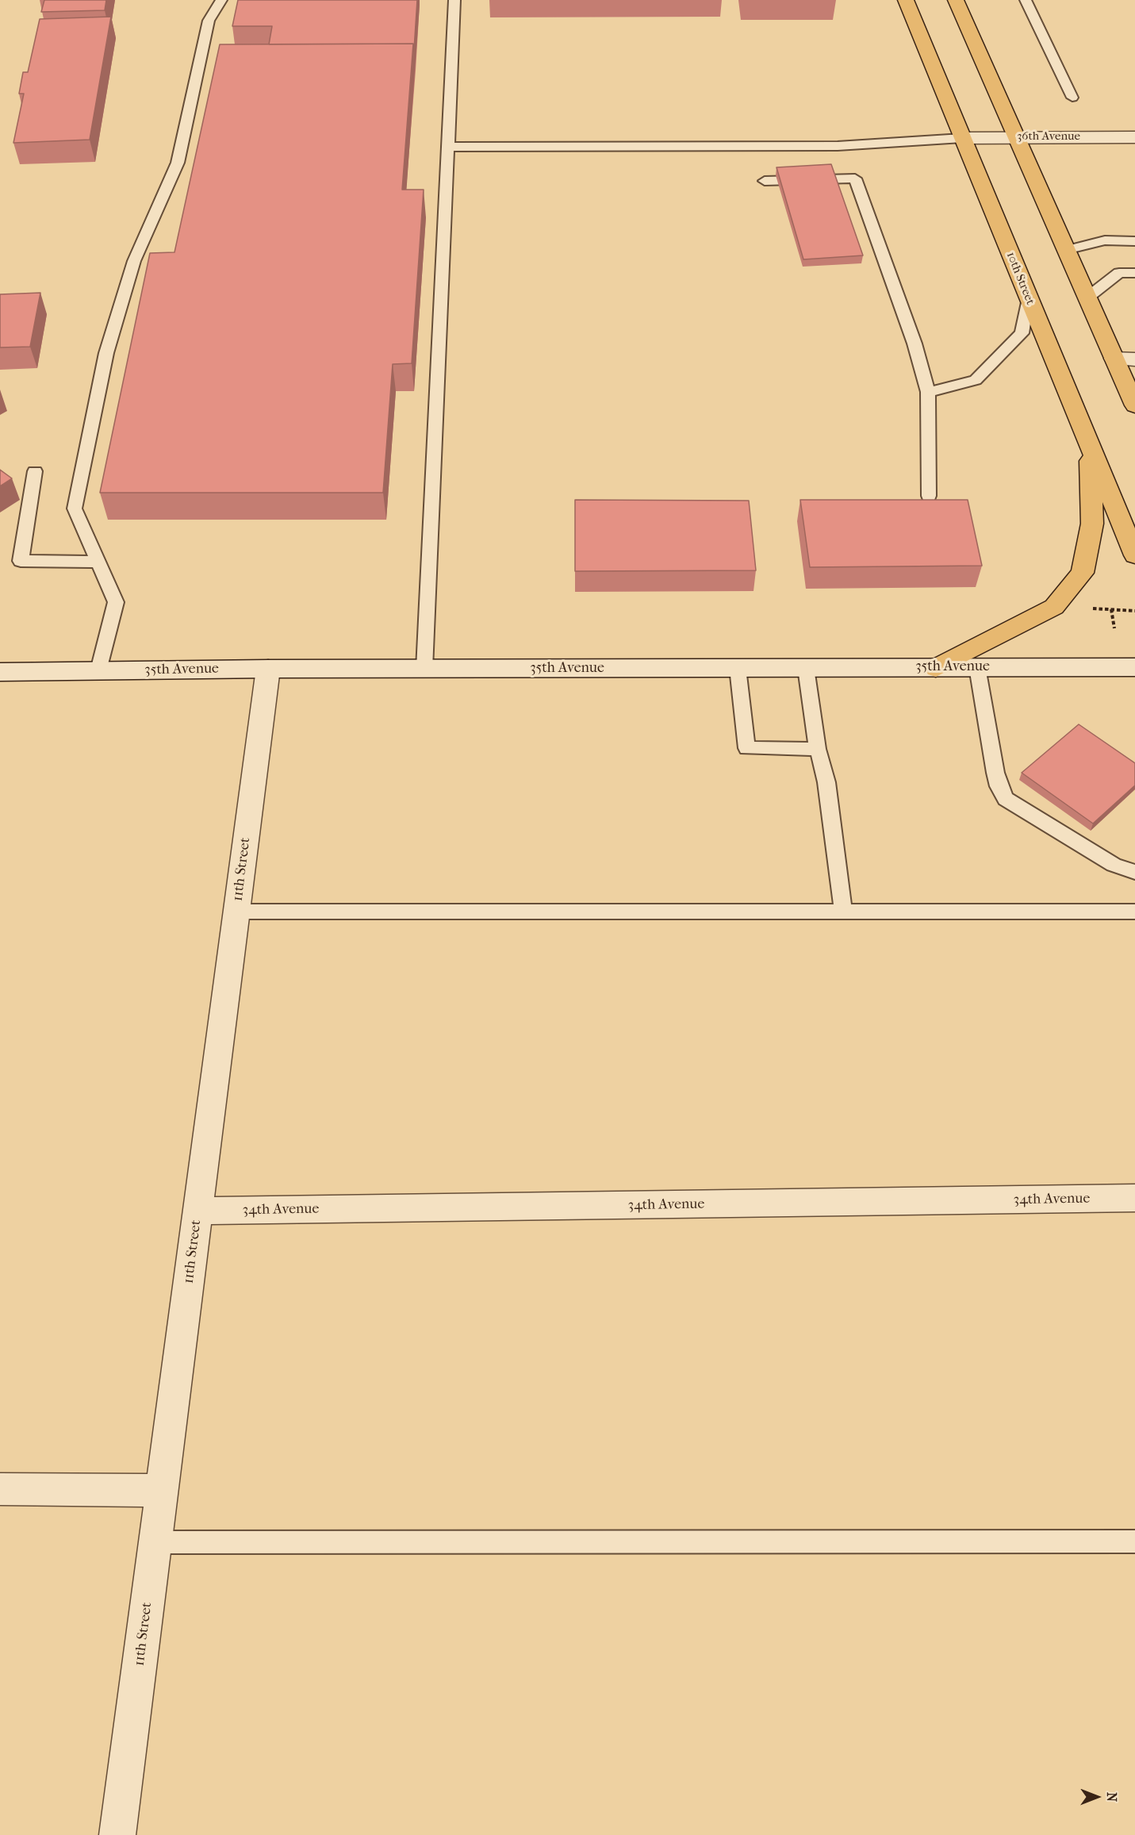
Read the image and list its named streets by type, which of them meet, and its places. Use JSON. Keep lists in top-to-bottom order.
{
  "streets": {
    "main road": ["10th Street"],
    "street": [
      "36th Avenue",
      "35th Avenue",
      "11th Street",
      "34th Avenue"
    ]
  },
  "crossings": [
    ["36th Avenue", "10th Street"],
    ["35th Avenue", "11th Street"],
    ["11th Street", "34th Avenue"]
  ],
  "north": "right"
}
